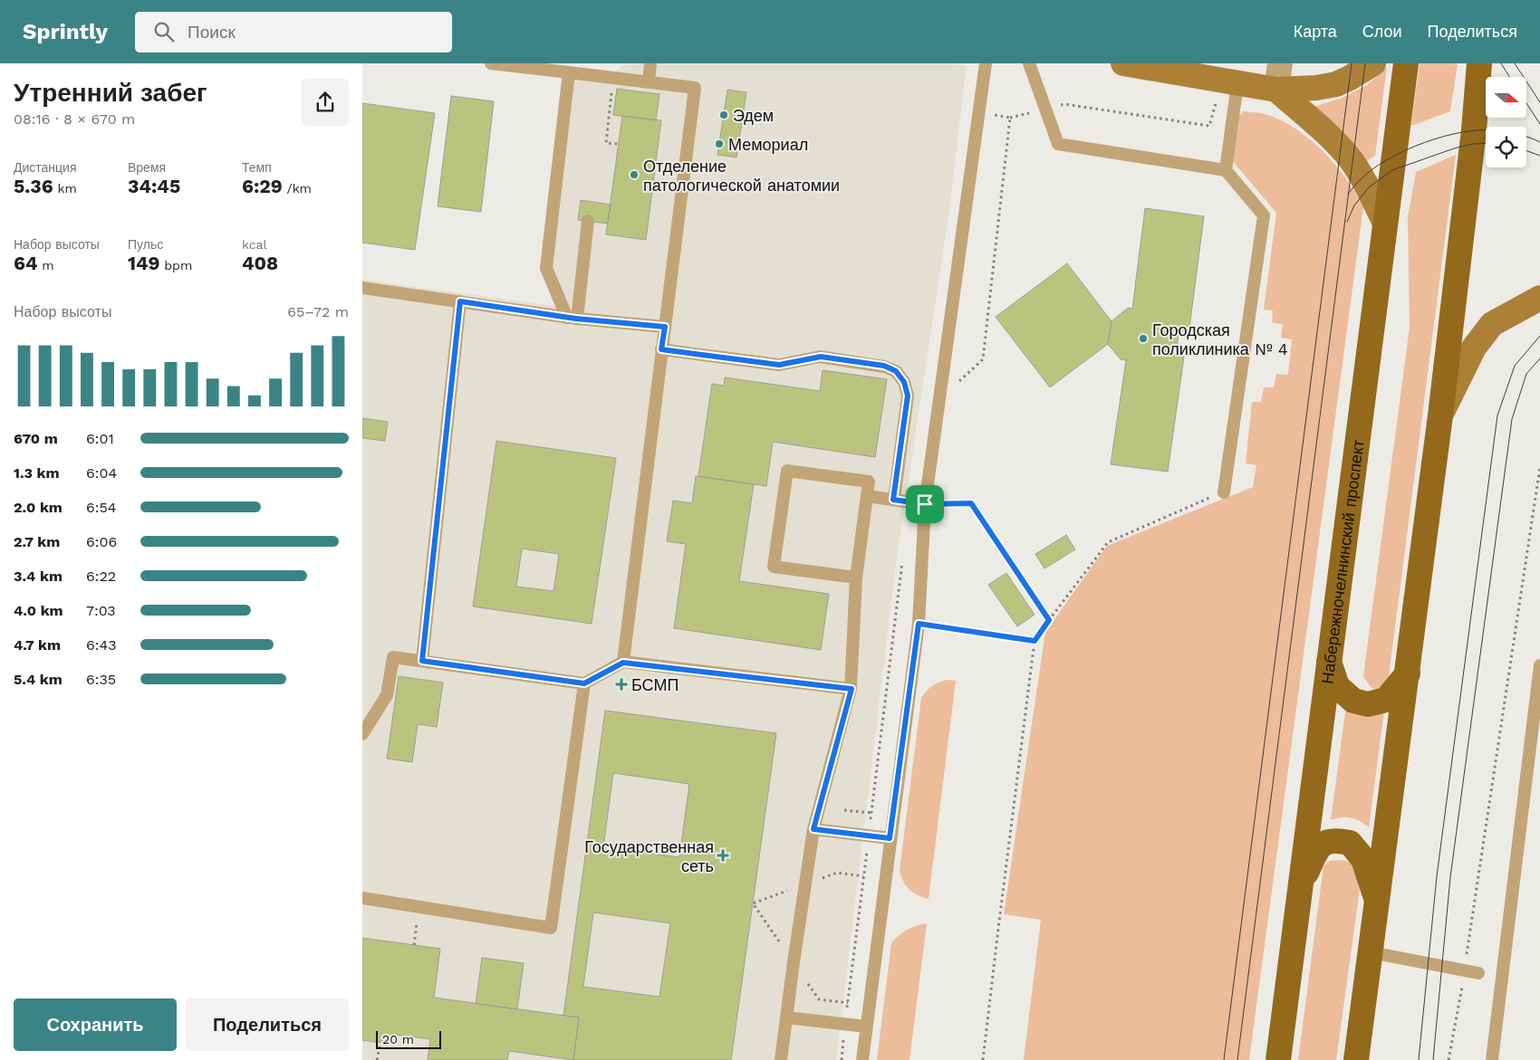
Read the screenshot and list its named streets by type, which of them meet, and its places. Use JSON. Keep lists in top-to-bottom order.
{
  "streets": {
    "main road": ["Набережночелнинский проспект"]
  },
  "places": {
    "other": [
      "Эдем",
      "Мемориал",
      "Отделение патологической анатомии",
      "Городская поликлиника № 4"
    ],
    "health": ["БСМП", "Государственная сеть"]
  },
  "scale_bar": "20 m",
  "north": "right",
  "page": {
    "header": "Sprintly",
    "search": "Поиск",
    "nav": ["Карта", "Слои", "Поделиться"],
    "heading": ["Утренний забег", "08:16 · 8 × 670 m"],
    "stats": [
      ["Дистанция", "5.36 km"],
      ["Время", "34:45"],
      ["Темп", "6:29 /km"],
      ["Набор высоты", "64 m"],
      ["Пульс", "149 bpm"],
      ["kcal", "408"]
    ],
    "chart": ["Набор высоты", "65–72 m"],
    "list": [
      {
        "name": "670 m",
        "note": "6:01"
      },
      {
        "name": "1.3 km",
        "note": "6:04"
      },
      {
        "name": "2.0 km",
        "note": "6:54"
      },
      {
        "name": "2.7 km",
        "note": "6:06"
      },
      {
        "name": "3.4 km",
        "note": "6:22"
      },
      {
        "name": "4.0 km",
        "note": "7:03"
      },
      {
        "name": "4.7 km",
        "note": "6:43"
      },
      {
        "name": "5.4 km",
        "note": "6:35"
      }
    ],
    "buttons": ["Сохранить", "Поделиться"],
    "scale": "20 m"
  }
}
